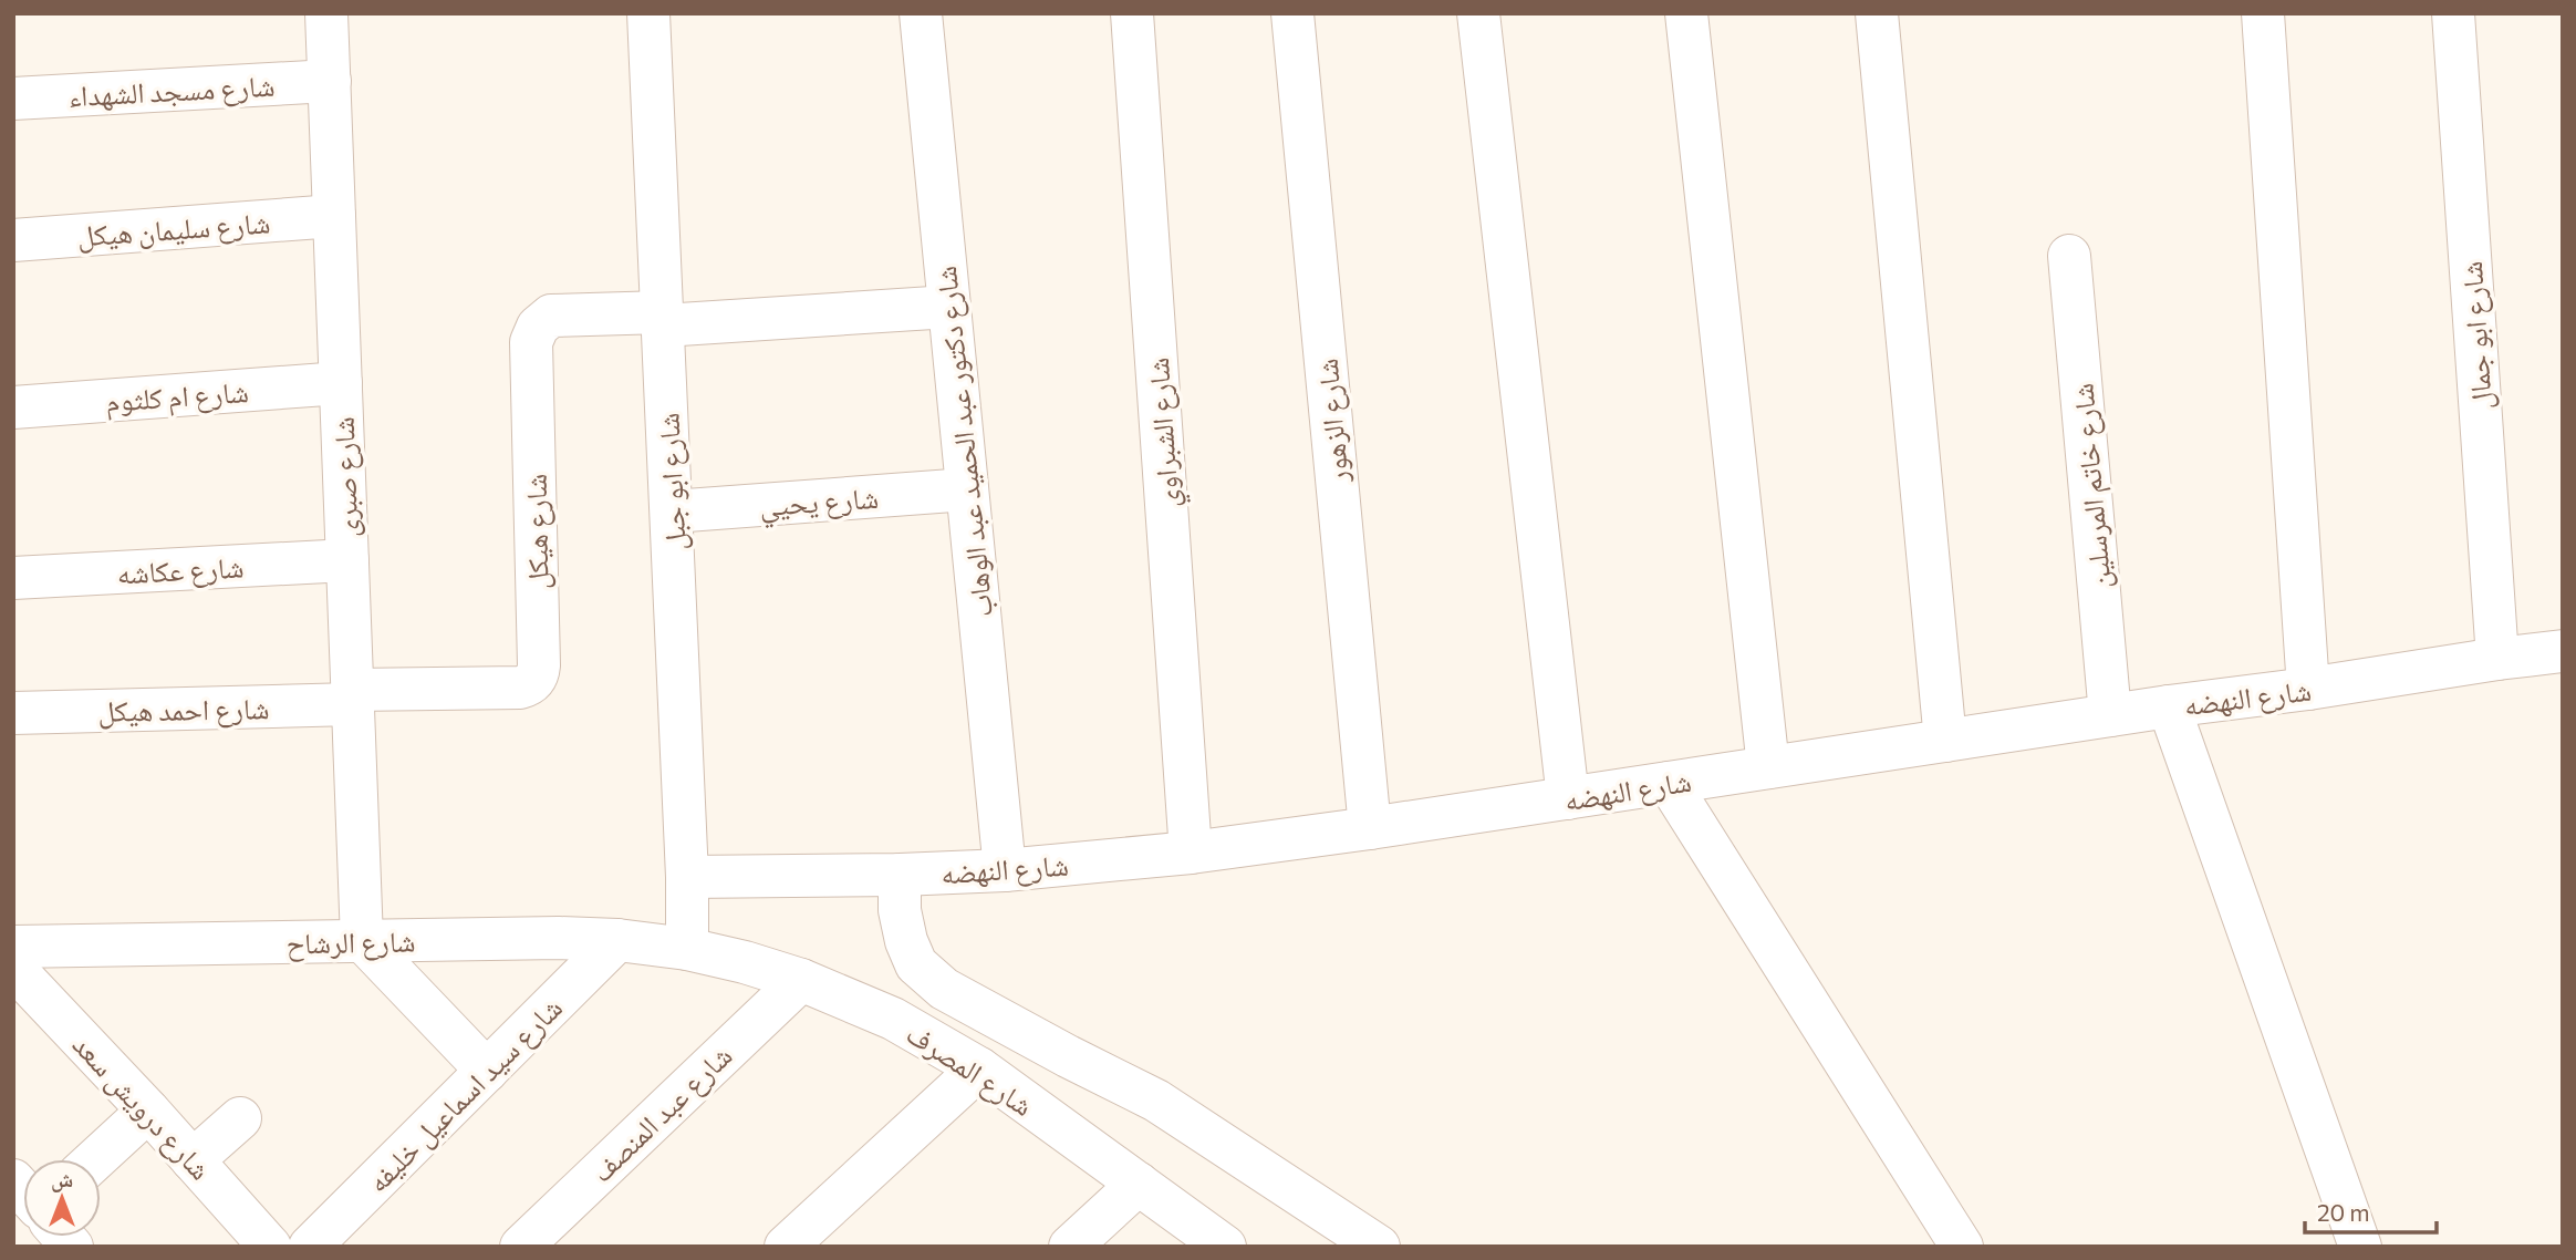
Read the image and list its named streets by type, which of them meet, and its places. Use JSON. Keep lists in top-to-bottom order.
{
  "streets": {
    "street": [
      "شارع مسجد الشهداء",
      "شارع سليمان هيكل",
      "شارع ابو جمال",
      "شارع ام كلثوم",
      "شارع الزهور",
      "شارع الشبراوي",
      "شارع دكتور عبد الحميد عبد الوهاب",
      "شارع صبرى",
      "شارع ابو جبل",
      "شارع خاتم المرسلين",
      "شارع يحيي",
      "شارع هيكل",
      "شارع عكاشه",
      "شارع النهضه",
      "شارع احمد هيكل",
      "شارع الرشاح",
      "شارع المصرف",
      "شارع سيد اسماعيل خليفه",
      "شارع درويش سعد",
      "شارع عبد المنصف"
    ]
  },
  "crossings": [
    ["شارع مسجد الشهداء", "شارع صبرى"],
    ["شارع سليمان هيكل", "شارع صبرى"],
    ["شارع ابو جمال", "شارع النهضه"],
    ["شارع ام كلثوم", "شارع صبرى"],
    ["شارع الزهور", "شارع النهضه"],
    ["شارع الشبراوي", "شارع النهضه"],
    ["شارع دكتور عبد الحميد عبد الوهاب", "شارع يحيي"],
    ["شارع دكتور عبد الحميد عبد الوهاب", "شارع النهضه"],
    ["شارع صبرى", "شارع هيكل"],
    ["شارع صبرى", "شارع عكاشه"],
    ["شارع صبرى", "شارع احمد هيكل"],
    ["شارع صبرى", "شارع الرشاح"],
    ["شارع ابو جبل", "شارع يحيي"],
    ["شارع ابو جبل", "شارع هيكل"],
    ["شارع ابو جبل", "شارع النهضه"],
    ["شارع ابو جبل", "شارع الرشاح"],
    ["شارع ابو جبل", "شارع المصرف"],
    ["شارع خاتم المرسلين", "شارع النهضه"],
    ["شارع هيكل", "شارع احمد هيكل"],
    ["شارع الرشاح", "شارع المصرف"],
    ["شارع الرشاح", "شارع سيد اسماعيل خليفه"],
    ["شارع المصرف", "شارع عبد المنصف"]
  ],
  "scale_bar": "20 m",
  "north": "top"
}
